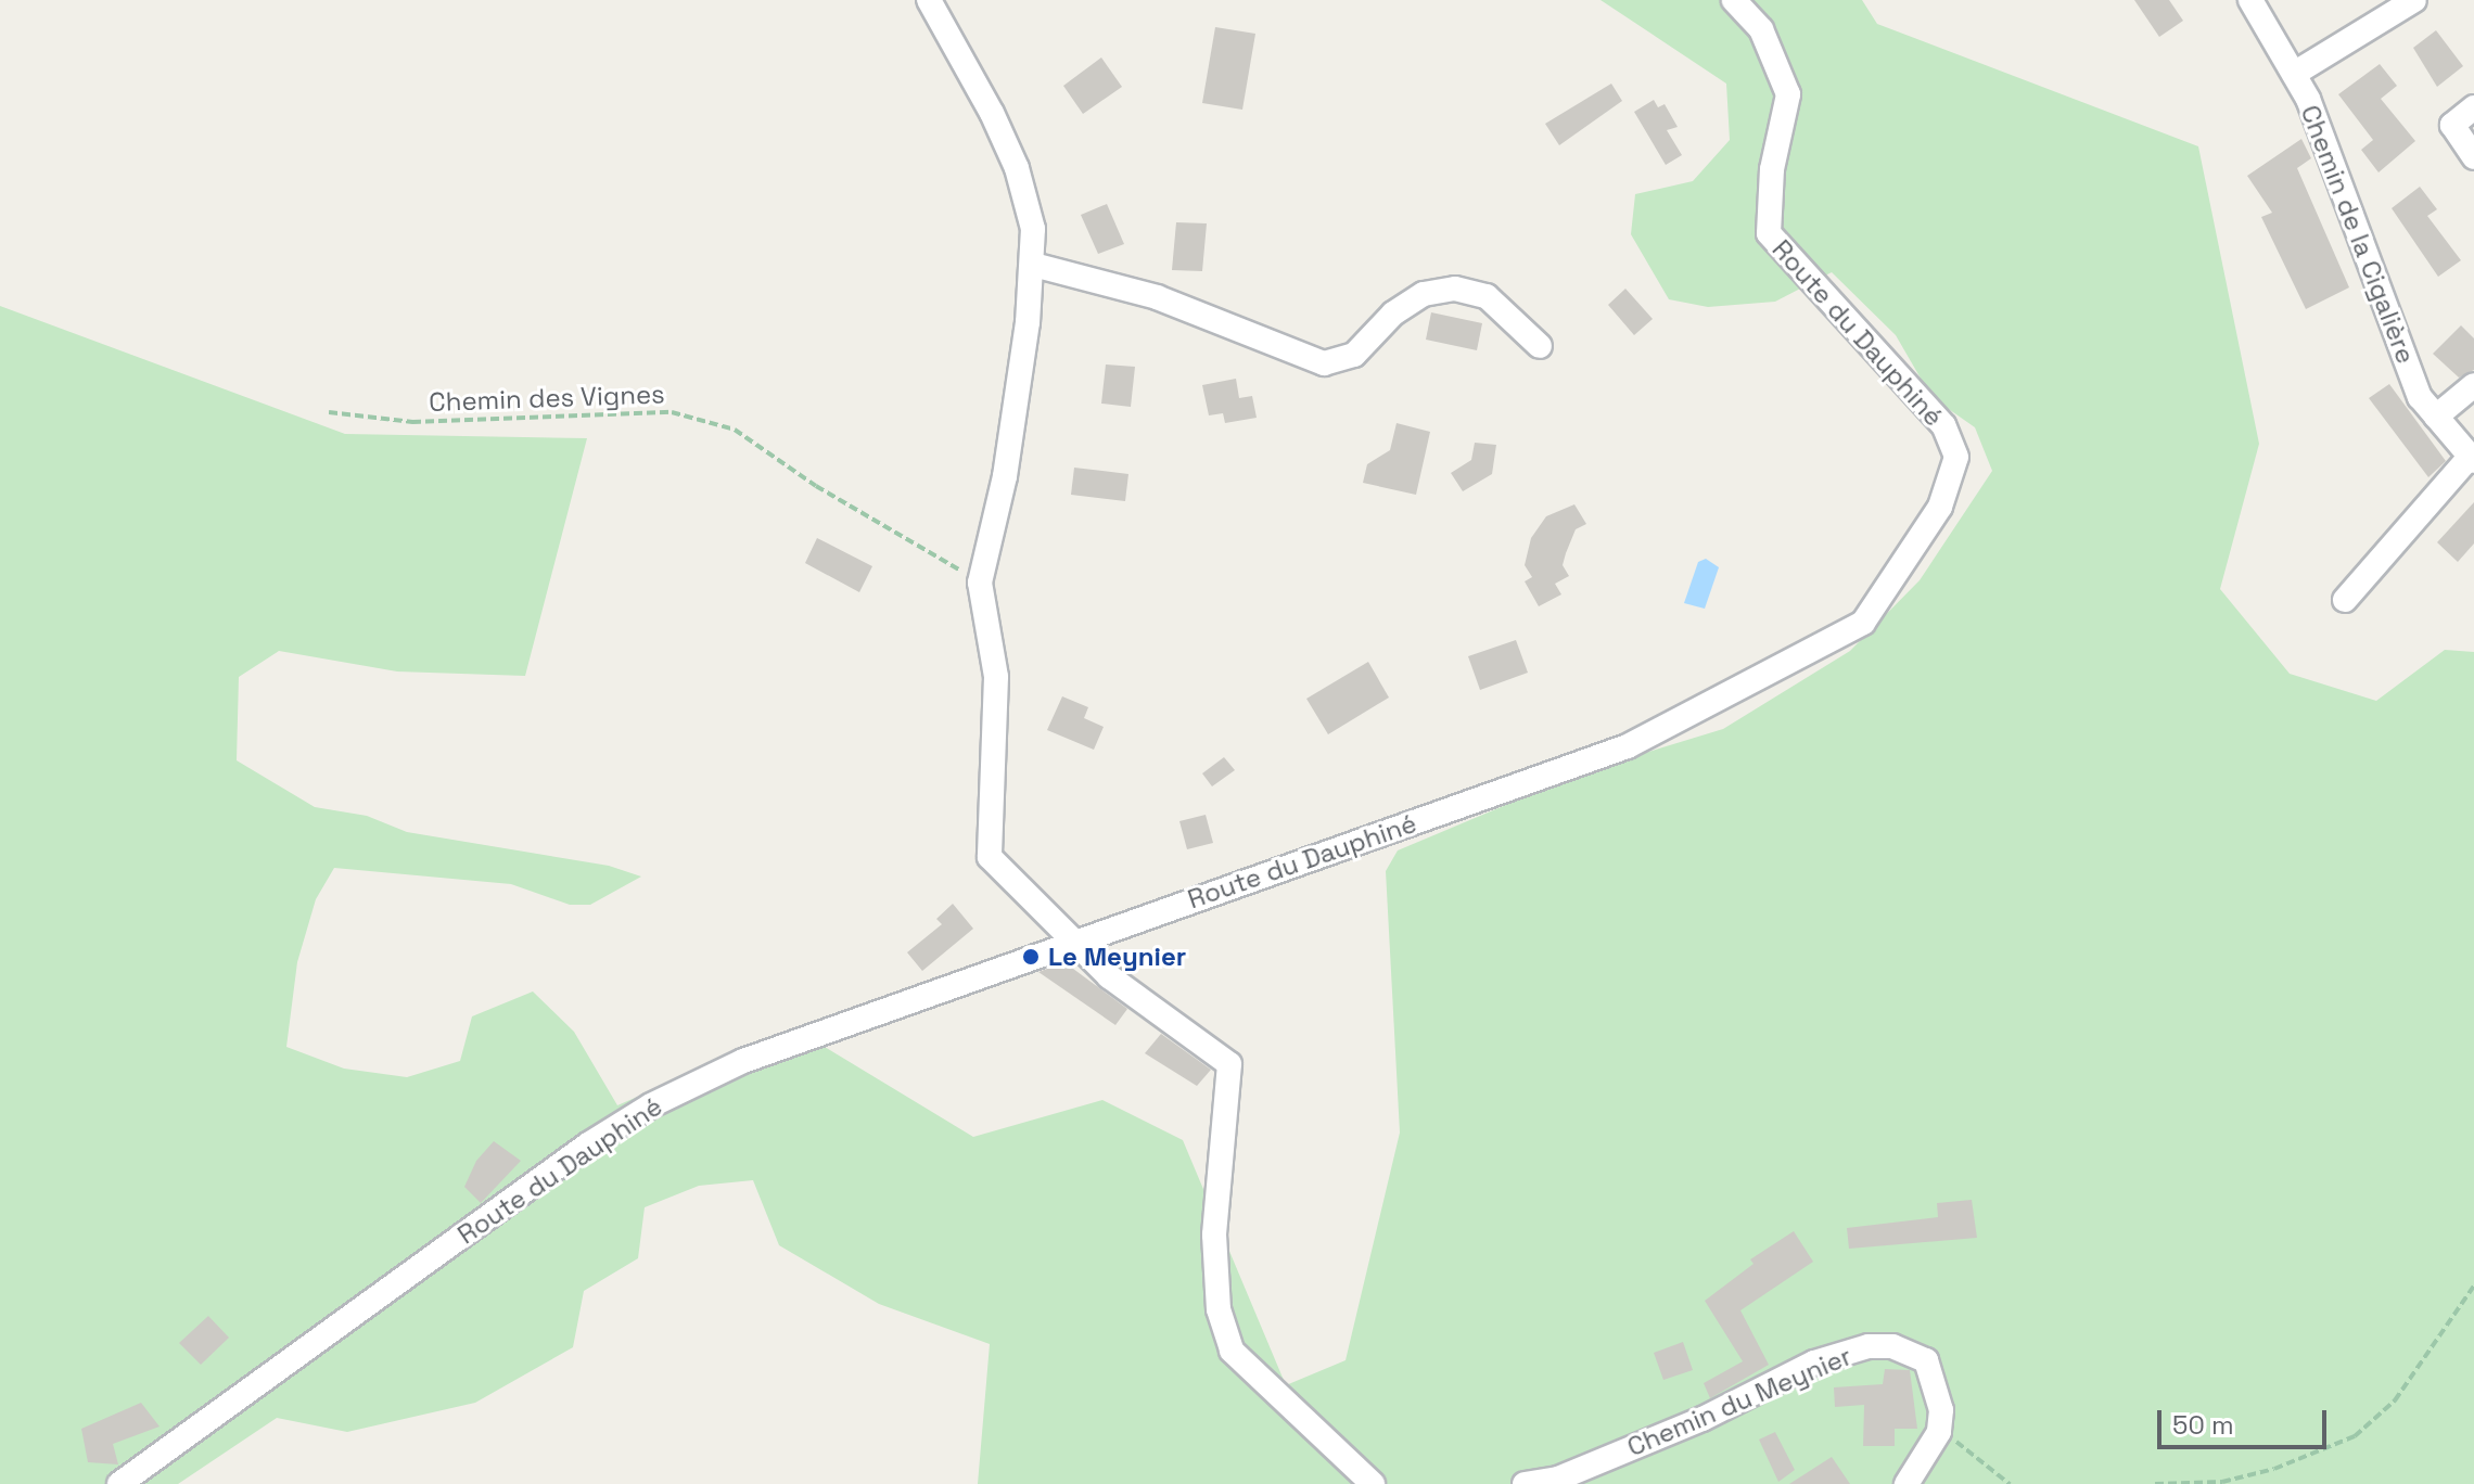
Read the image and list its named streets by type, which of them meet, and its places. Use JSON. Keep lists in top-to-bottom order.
{
  "streets": {
    "street": ["Chemin de la Cigalière", "Route du Dauphiné", "Chemin du Meynier"],
    "path": ["Chemin des Vignes"]
  },
  "places": ["Le Meynier"],
  "scale_bar": "50 m"
}
